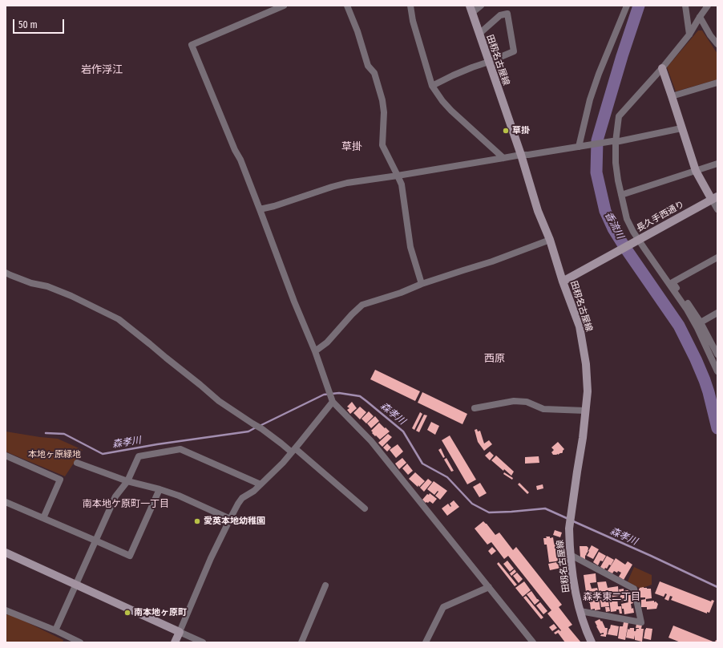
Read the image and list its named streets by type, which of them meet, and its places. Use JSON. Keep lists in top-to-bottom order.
{
  "streets": {
    "main road": ["田籾名古屋線", "長久手西通り"]
  },
  "crossings": [
    ["田籾名古屋線", "長久手西通り"]
  ],
  "districts": [
    "岩作浮江",
    "草掛",
    "西原",
    "南本地ケ原町一丁目",
    "森孝東二丁目"
  ],
  "water": ["香流川", "森孝川"],
  "parks": ["本地ヶ原緑地"],
  "places": ["草掛", "愛英本地幼稚園", "南本地ヶ原町"],
  "scale_bar": "50 m"
}
